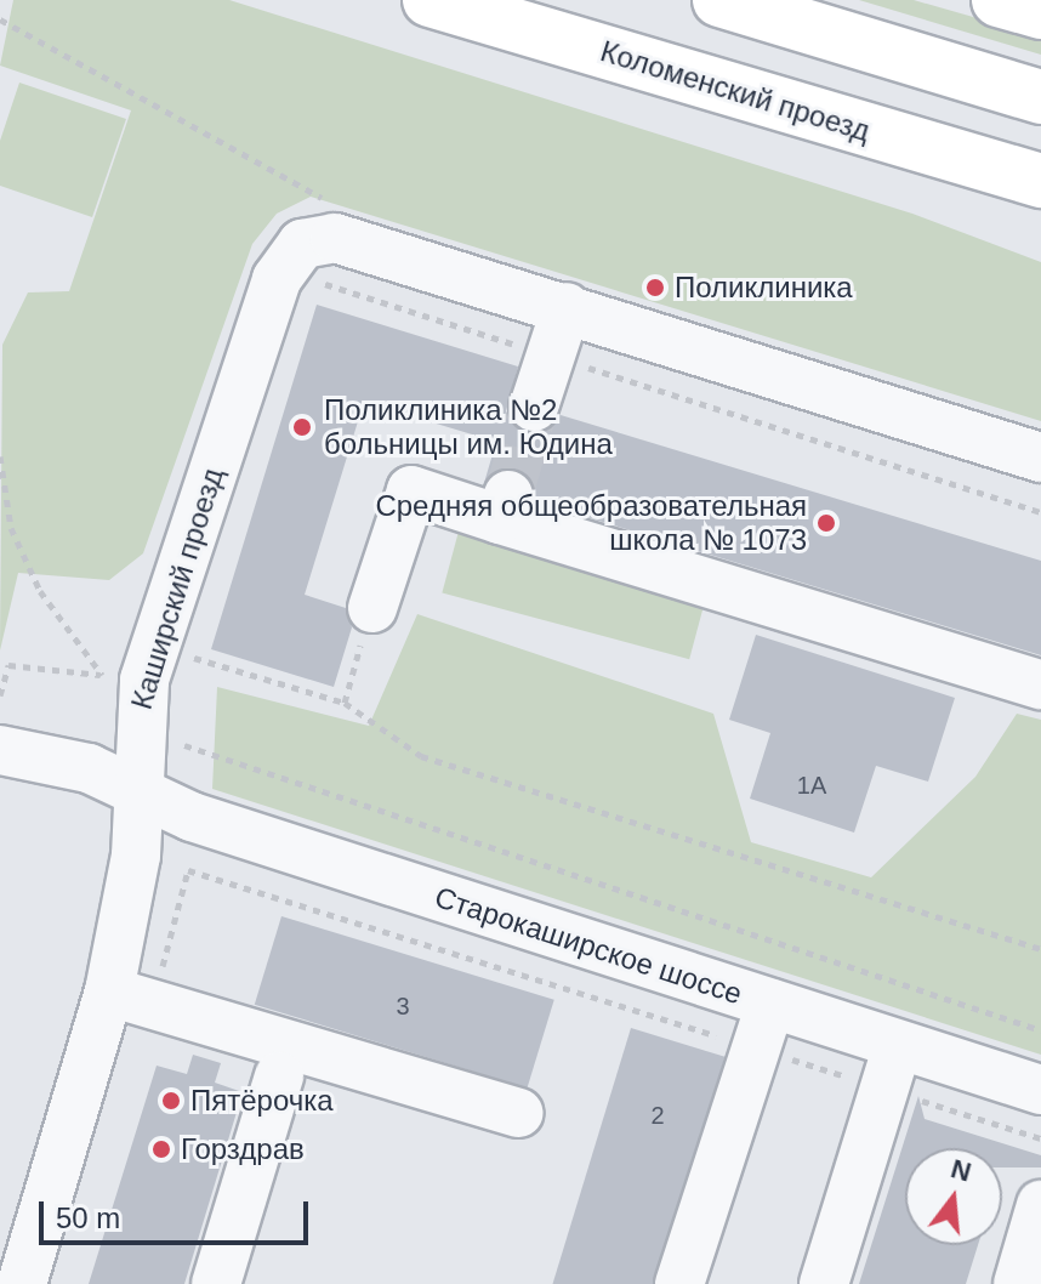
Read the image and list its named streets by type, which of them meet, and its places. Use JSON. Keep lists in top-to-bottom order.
{
  "streets": {
    "main road": ["Коломенский проезд"],
    "street": ["Каширский проезд", "Старокаширское шоссе"]
  },
  "crossings": [
    ["Каширский проезд", "Старокаширское шоссе"]
  ],
  "places": [
    "Поликлиника",
    "Поликлиника №2 больницы им. Юдина",
    "Средняя общеобразовательная школа № 1073",
    "Пятёрочка",
    "Горздрав"
  ],
  "house_numbers": ["1А", "3", "2"],
  "scale_bar": "50 m",
  "north": "top"
}
